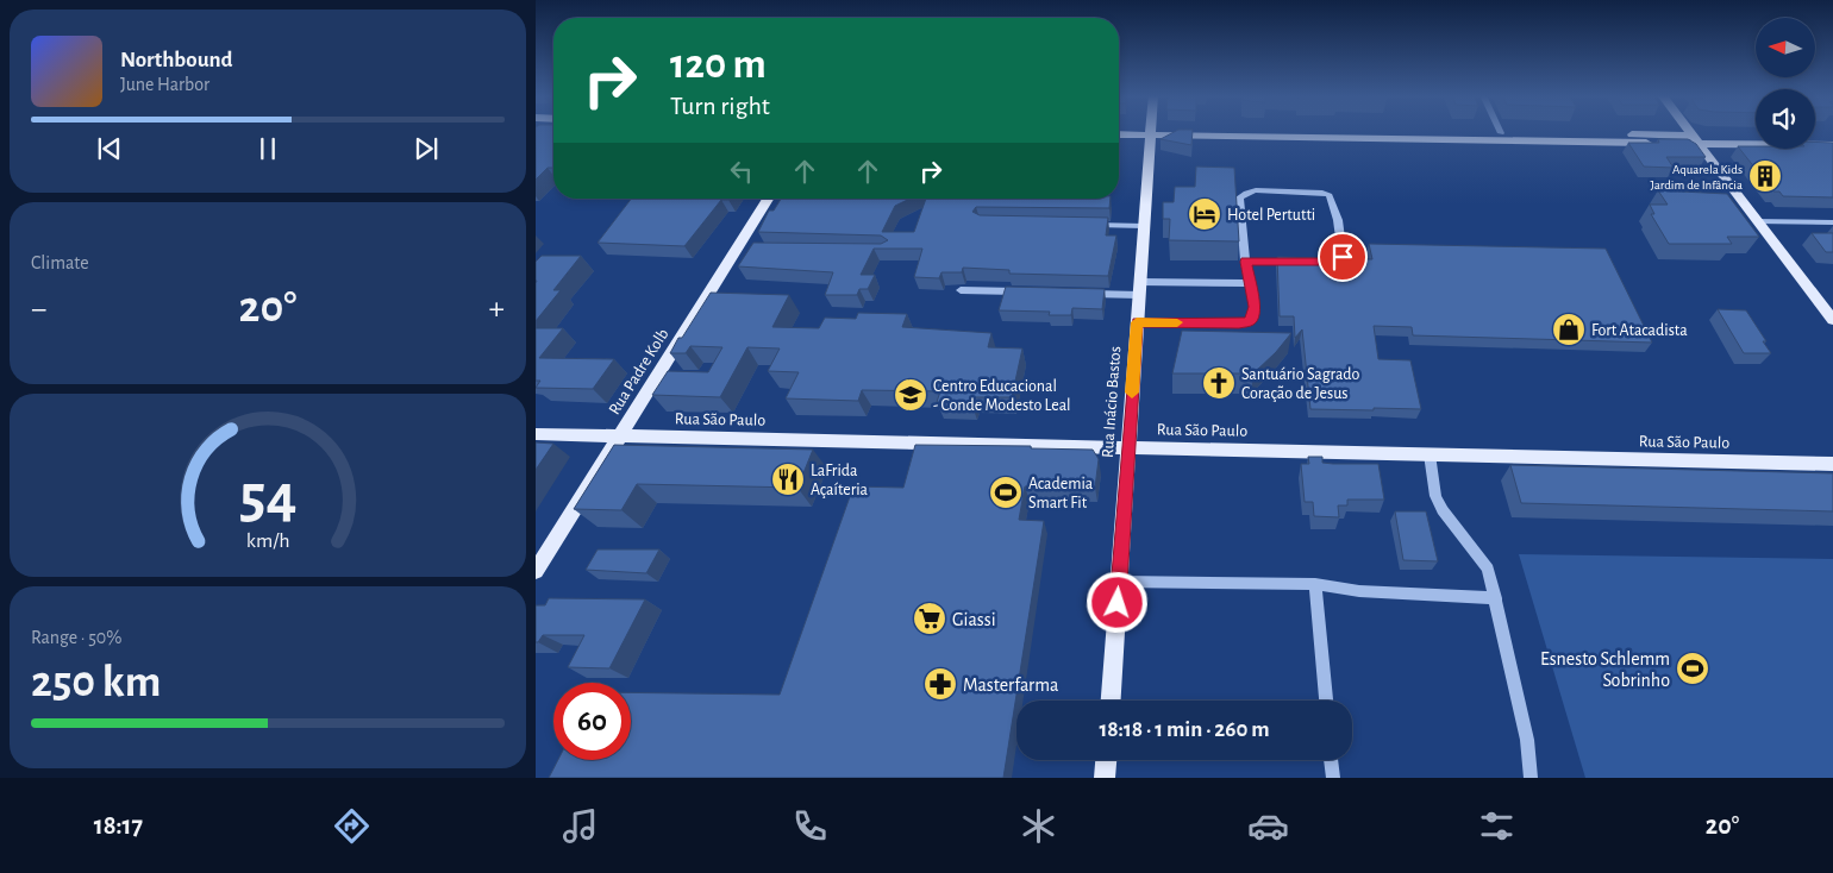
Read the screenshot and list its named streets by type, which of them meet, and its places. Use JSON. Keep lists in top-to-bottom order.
{
  "streets": {
    "main road": ["Rua Padre Kolb", "Rua Inácio Bastos", "Rua São Paulo"]
  },
  "crossings": [
    ["Rua Padre Kolb", "Rua São Paulo"],
    ["Rua Inácio Bastos", "Rua São Paulo"]
  ],
  "places": {
    "building": ["Aquarela Kids Jardim de Infância"],
    "hotel": ["Hotel Pertutti"],
    "shop": ["Fort Atacadista"],
    "church": ["Santuário Sagrado Coração de Jesus"],
    "school or university": ["Centro Educacional - Conde Modesto Leal"],
    "restaurant": ["LaFrida Açaíteria"],
    "sports": ["Academia Smart Fit", "Esnesto Schlemm Sobrinho"],
    "supermarket": ["Giassi"],
    "pharmacy": ["Masterfarma"]
  },
  "north": "left",
  "page": {
    "turn": ["120 m", "Turn right"],
    "song": ["Northbound", "June Harbor"],
    "tile": [
      "Climate",
      ["Range · 50%", "250 km"]
    ],
    "heat": ["−", "20°", "+"],
    "limit": "60",
    "trip": "18:18 · 1 min · 260 m",
    "tabs": ["18:17", "20°"],
    "gauge": ["54", "km/h"]
  }
}
